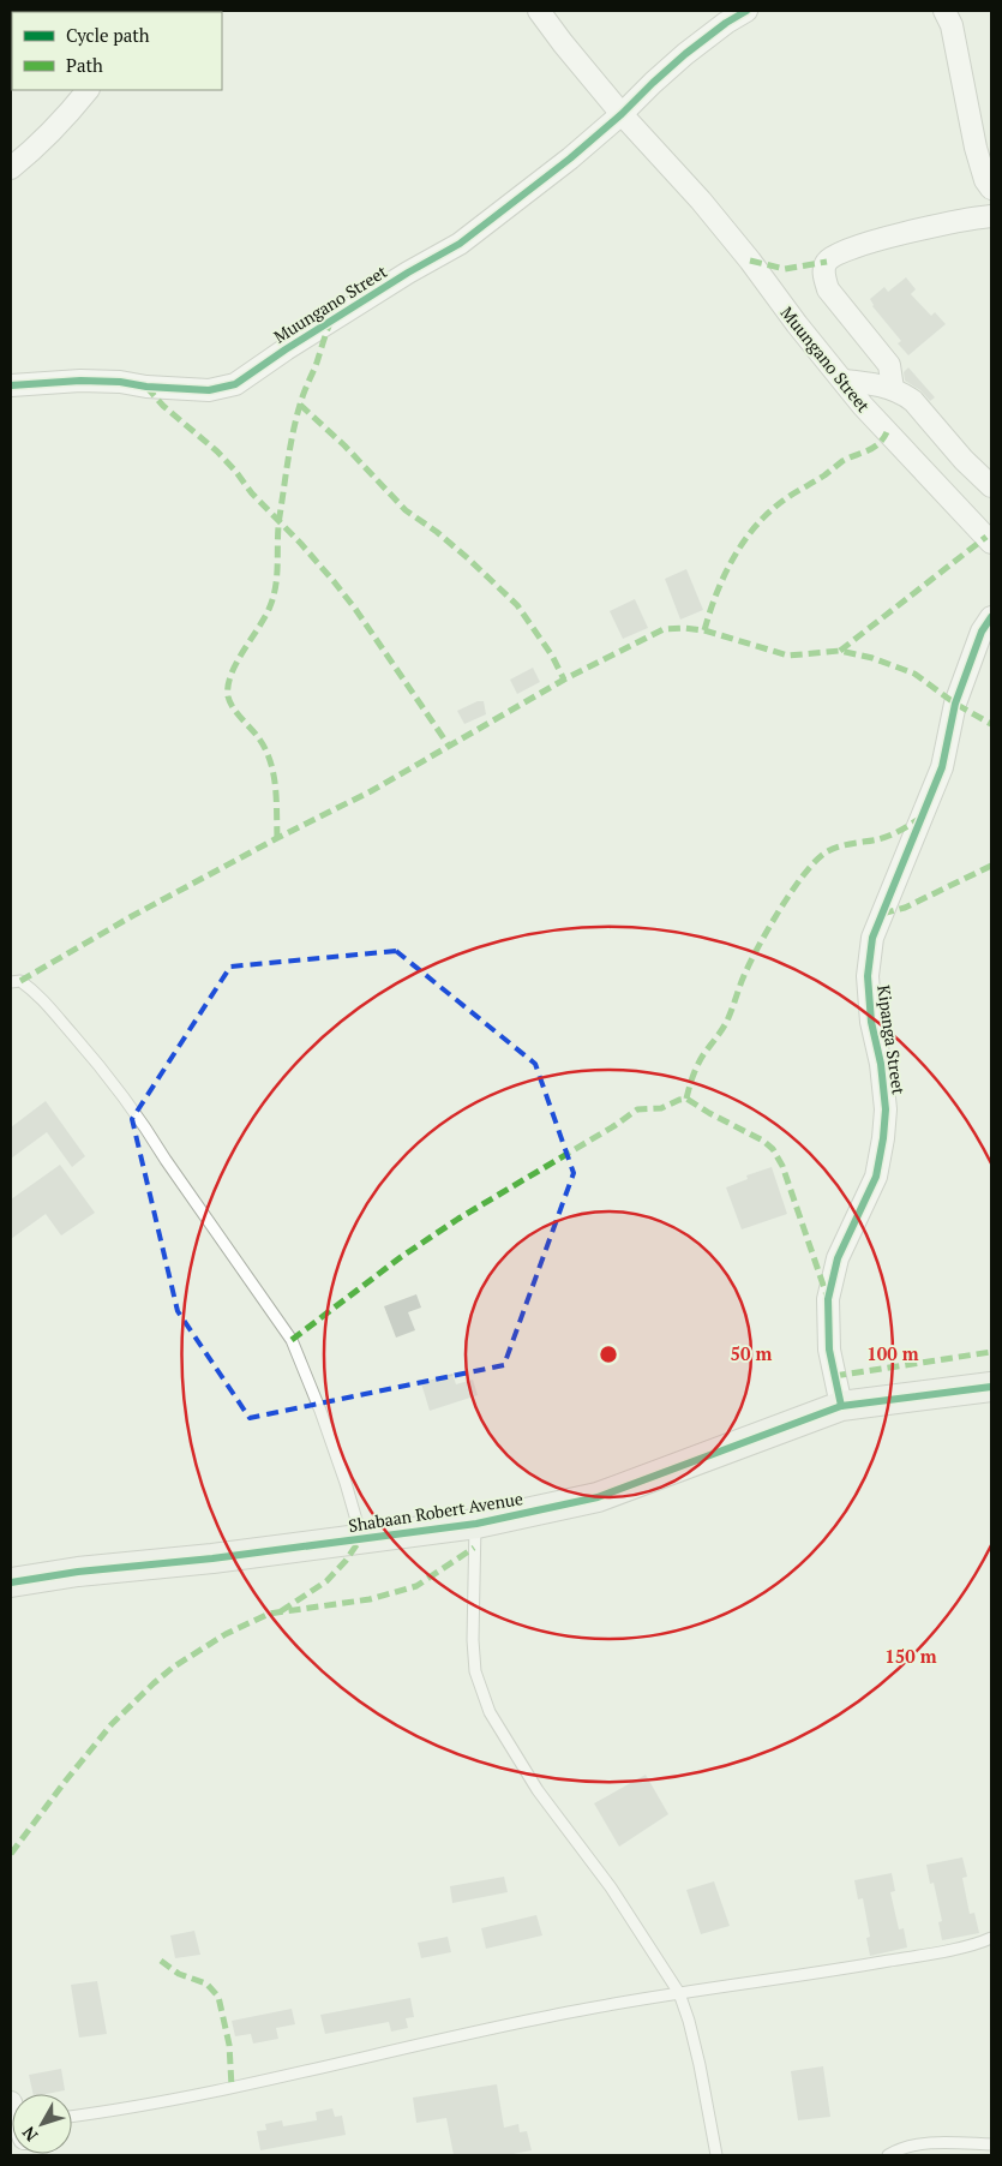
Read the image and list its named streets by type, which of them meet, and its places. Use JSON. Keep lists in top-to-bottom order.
{
  "streets": {
    "street": ["Muungano Street", "Kipanga Street", "Shabaan Robert Avenue"]
  },
  "crossings": [
    ["Kipanga Street", "Shabaan Robert Avenue"]
  ],
  "legend": ["Cycle path", "Path"],
  "north": "bottom left",
  "rings": ["50 m", "100 m", "150 m"]
}
